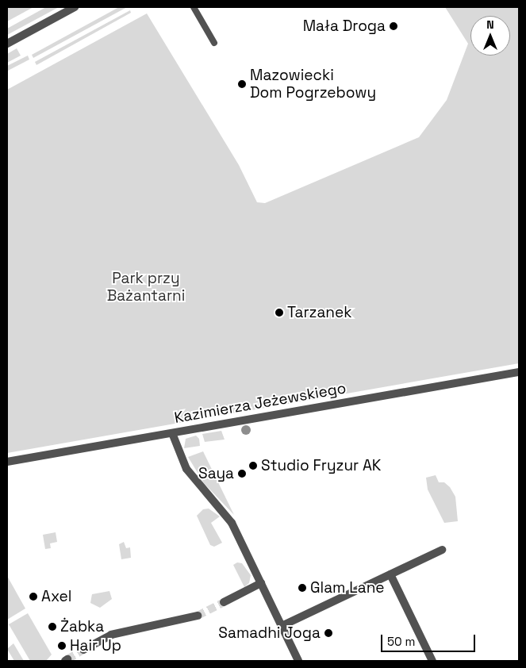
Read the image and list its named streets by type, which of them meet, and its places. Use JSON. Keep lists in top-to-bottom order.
{
  "streets": {
    "street": ["Kazimierza Jeżewskiego"]
  },
  "parks": ["Park przy Bażantarni"],
  "places": [
    "Mała Droga",
    "Mazowiecki Dom Pogrzebowy",
    "Tarzanek",
    "Studio Fryzur AK",
    "Saya",
    "Glam Lane",
    "Axel",
    "Żabka",
    "Samadhi Joga",
    "Hair Up"
  ],
  "scale_bar": "50 m",
  "north": "top"
}
